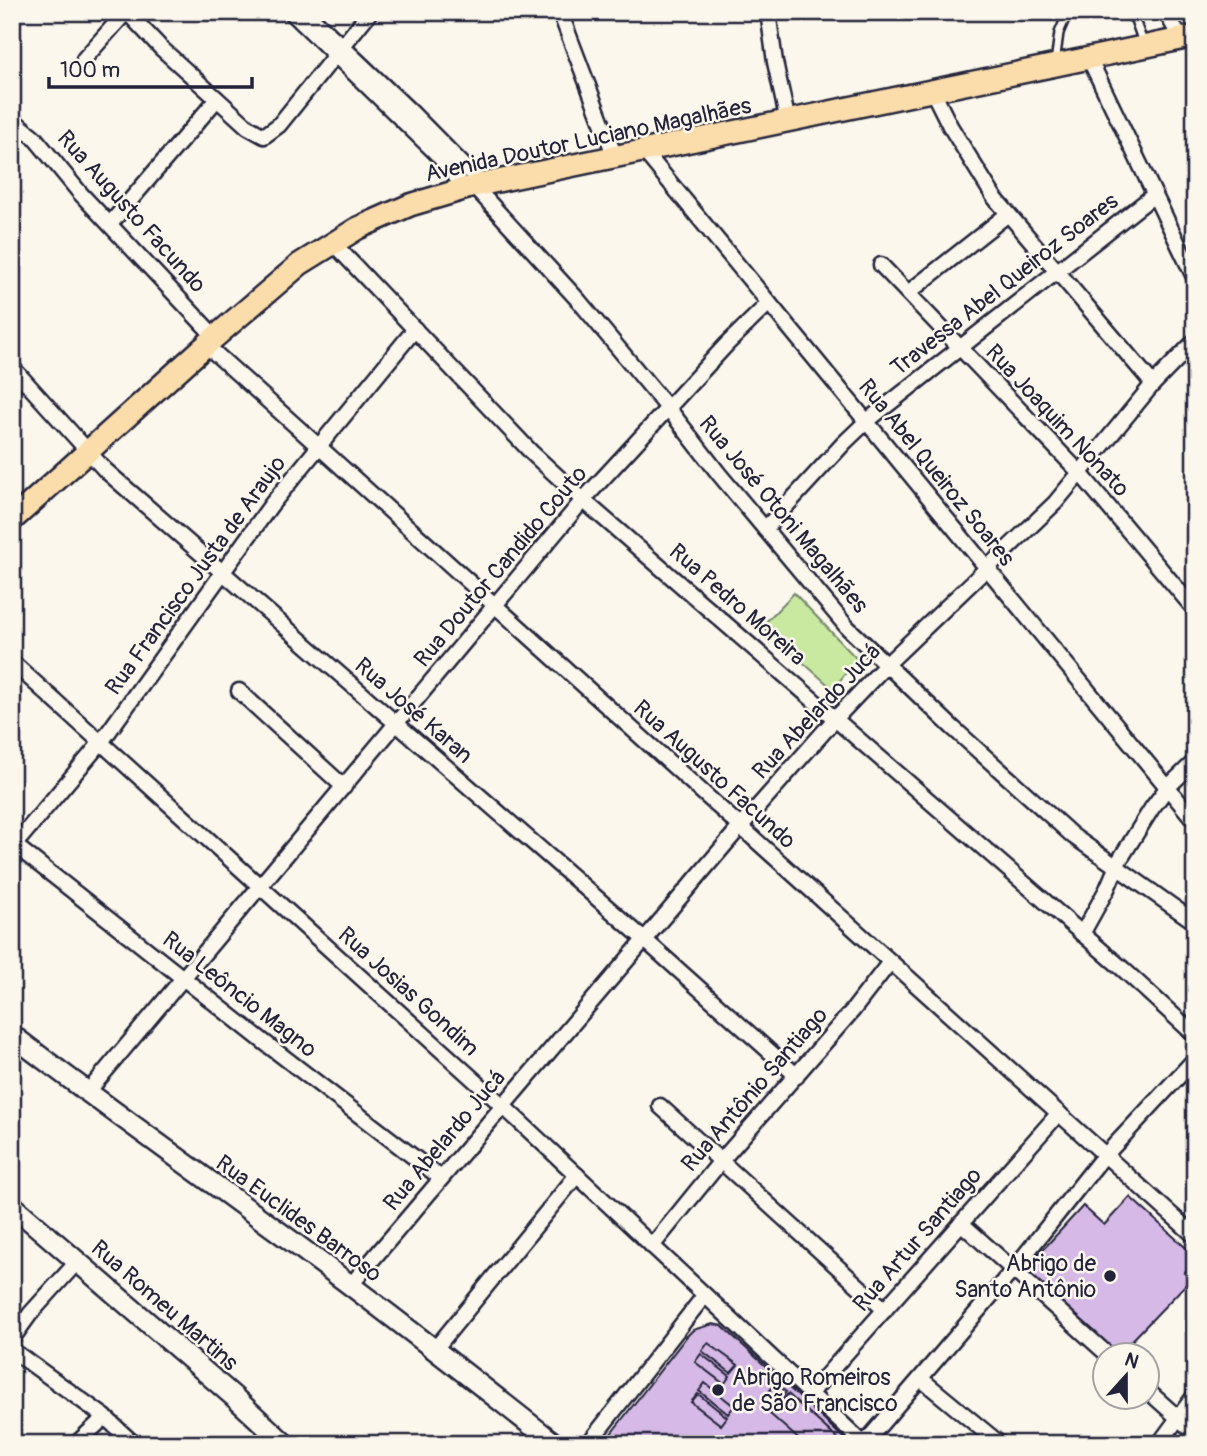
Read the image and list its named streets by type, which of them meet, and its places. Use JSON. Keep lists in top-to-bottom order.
{
  "streets": {
    "main road": ["Avenida Doutor Luciano Magalhães"],
    "street": [
      "Rua Augusto Facundo",
      "Travessa Abel Queiroz Soares",
      "Rua Joaquim Nonato",
      "Rua Abel Queiroz Soares",
      "Rua José Otoni Magalhães",
      "Rua Doutor Candido Couto",
      "Rua Francisco Justa de Araujo",
      "Rua Pedro Moreira",
      "Rua José Karan",
      "Rua Abelardo Jucá",
      "Rua Josias Gondim",
      "Rua Leôncio Magno",
      "Rua Antônio Santiago",
      "Rua Euclides Barroso",
      "Rua Artur Santiago",
      "Rua Romeu Martins"
    ]
  },
  "crossings": [
    ["Avenida Doutor Luciano Magalhães", "Rua Augusto Facundo"],
    ["Avenida Doutor Luciano Magalhães", "Rua Abel Queiroz Soares"],
    ["Avenida Doutor Luciano Magalhães", "Rua José Otoni Magalhães"],
    ["Avenida Doutor Luciano Magalhães", "Rua Pedro Moreira"],
    ["Avenida Doutor Luciano Magalhães", "Rua José Karan"],
    ["Rua Augusto Facundo", "Rua Doutor Candido Couto"],
    ["Rua Augusto Facundo", "Rua Francisco Justa de Araujo"],
    ["Rua Augusto Facundo", "Rua Abelardo Jucá"],
    ["Rua Augusto Facundo", "Rua Antônio Santiago"],
    ["Rua Augusto Facundo", "Rua Artur Santiago"],
    ["Travessa Abel Queiroz Soares", "Rua Joaquim Nonato"],
    ["Travessa Abel Queiroz Soares", "Rua Abel Queiroz Soares"],
    ["Travessa Abel Queiroz Soares", "Rua José Otoni Magalhães"],
    ["Rua Joaquim Nonato", "Rua Abelardo Jucá"],
    ["Rua Abel Queiroz Soares", "Rua Doutor Candido Couto"],
    ["Rua Abel Queiroz Soares", "Rua Abelardo Jucá"],
    ["Rua José Otoni Magalhães", "Rua Doutor Candido Couto"],
    ["Rua José Otoni Magalhães", "Rua Abelardo Jucá"],
    ["Rua Doutor Candido Couto", "Rua Pedro Moreira"],
    ["Rua Doutor Candido Couto", "Rua José Karan"],
    ["Rua Doutor Candido Couto", "Rua Josias Gondim"],
    ["Rua Doutor Candido Couto", "Rua Leôncio Magno"],
    ["Rua Doutor Candido Couto", "Rua Euclides Barroso"],
    ["Rua Francisco Justa de Araujo", "Rua Pedro Moreira"],
    ["Rua Francisco Justa de Araujo", "Rua José Karan"],
    ["Rua Francisco Justa de Araujo", "Rua Josias Gondim"],
    ["Rua Francisco Justa de Araujo", "Rua Leôncio Magno"],
    ["Rua Pedro Moreira", "Rua Abelardo Jucá"],
    ["Rua José Karan", "Rua Abelardo Jucá"],
    ["Rua José Karan", "Rua Antônio Santiago"],
    ["Rua Abelardo Jucá", "Rua Josias Gondim"],
    ["Rua Abelardo Jucá", "Rua Leôncio Magno"],
    ["Rua Abelardo Jucá", "Rua Euclides Barroso"],
    ["Rua Josias Gondim", "Rua Antônio Santiago"],
    ["Rua Josias Gondim", "Rua Artur Santiago"]
  ],
  "places": ["Abrigo de Santo Antônio", "Abrigo Romeiros de São Francisco"],
  "scale_bar": "100 m",
  "north": "top"
}
